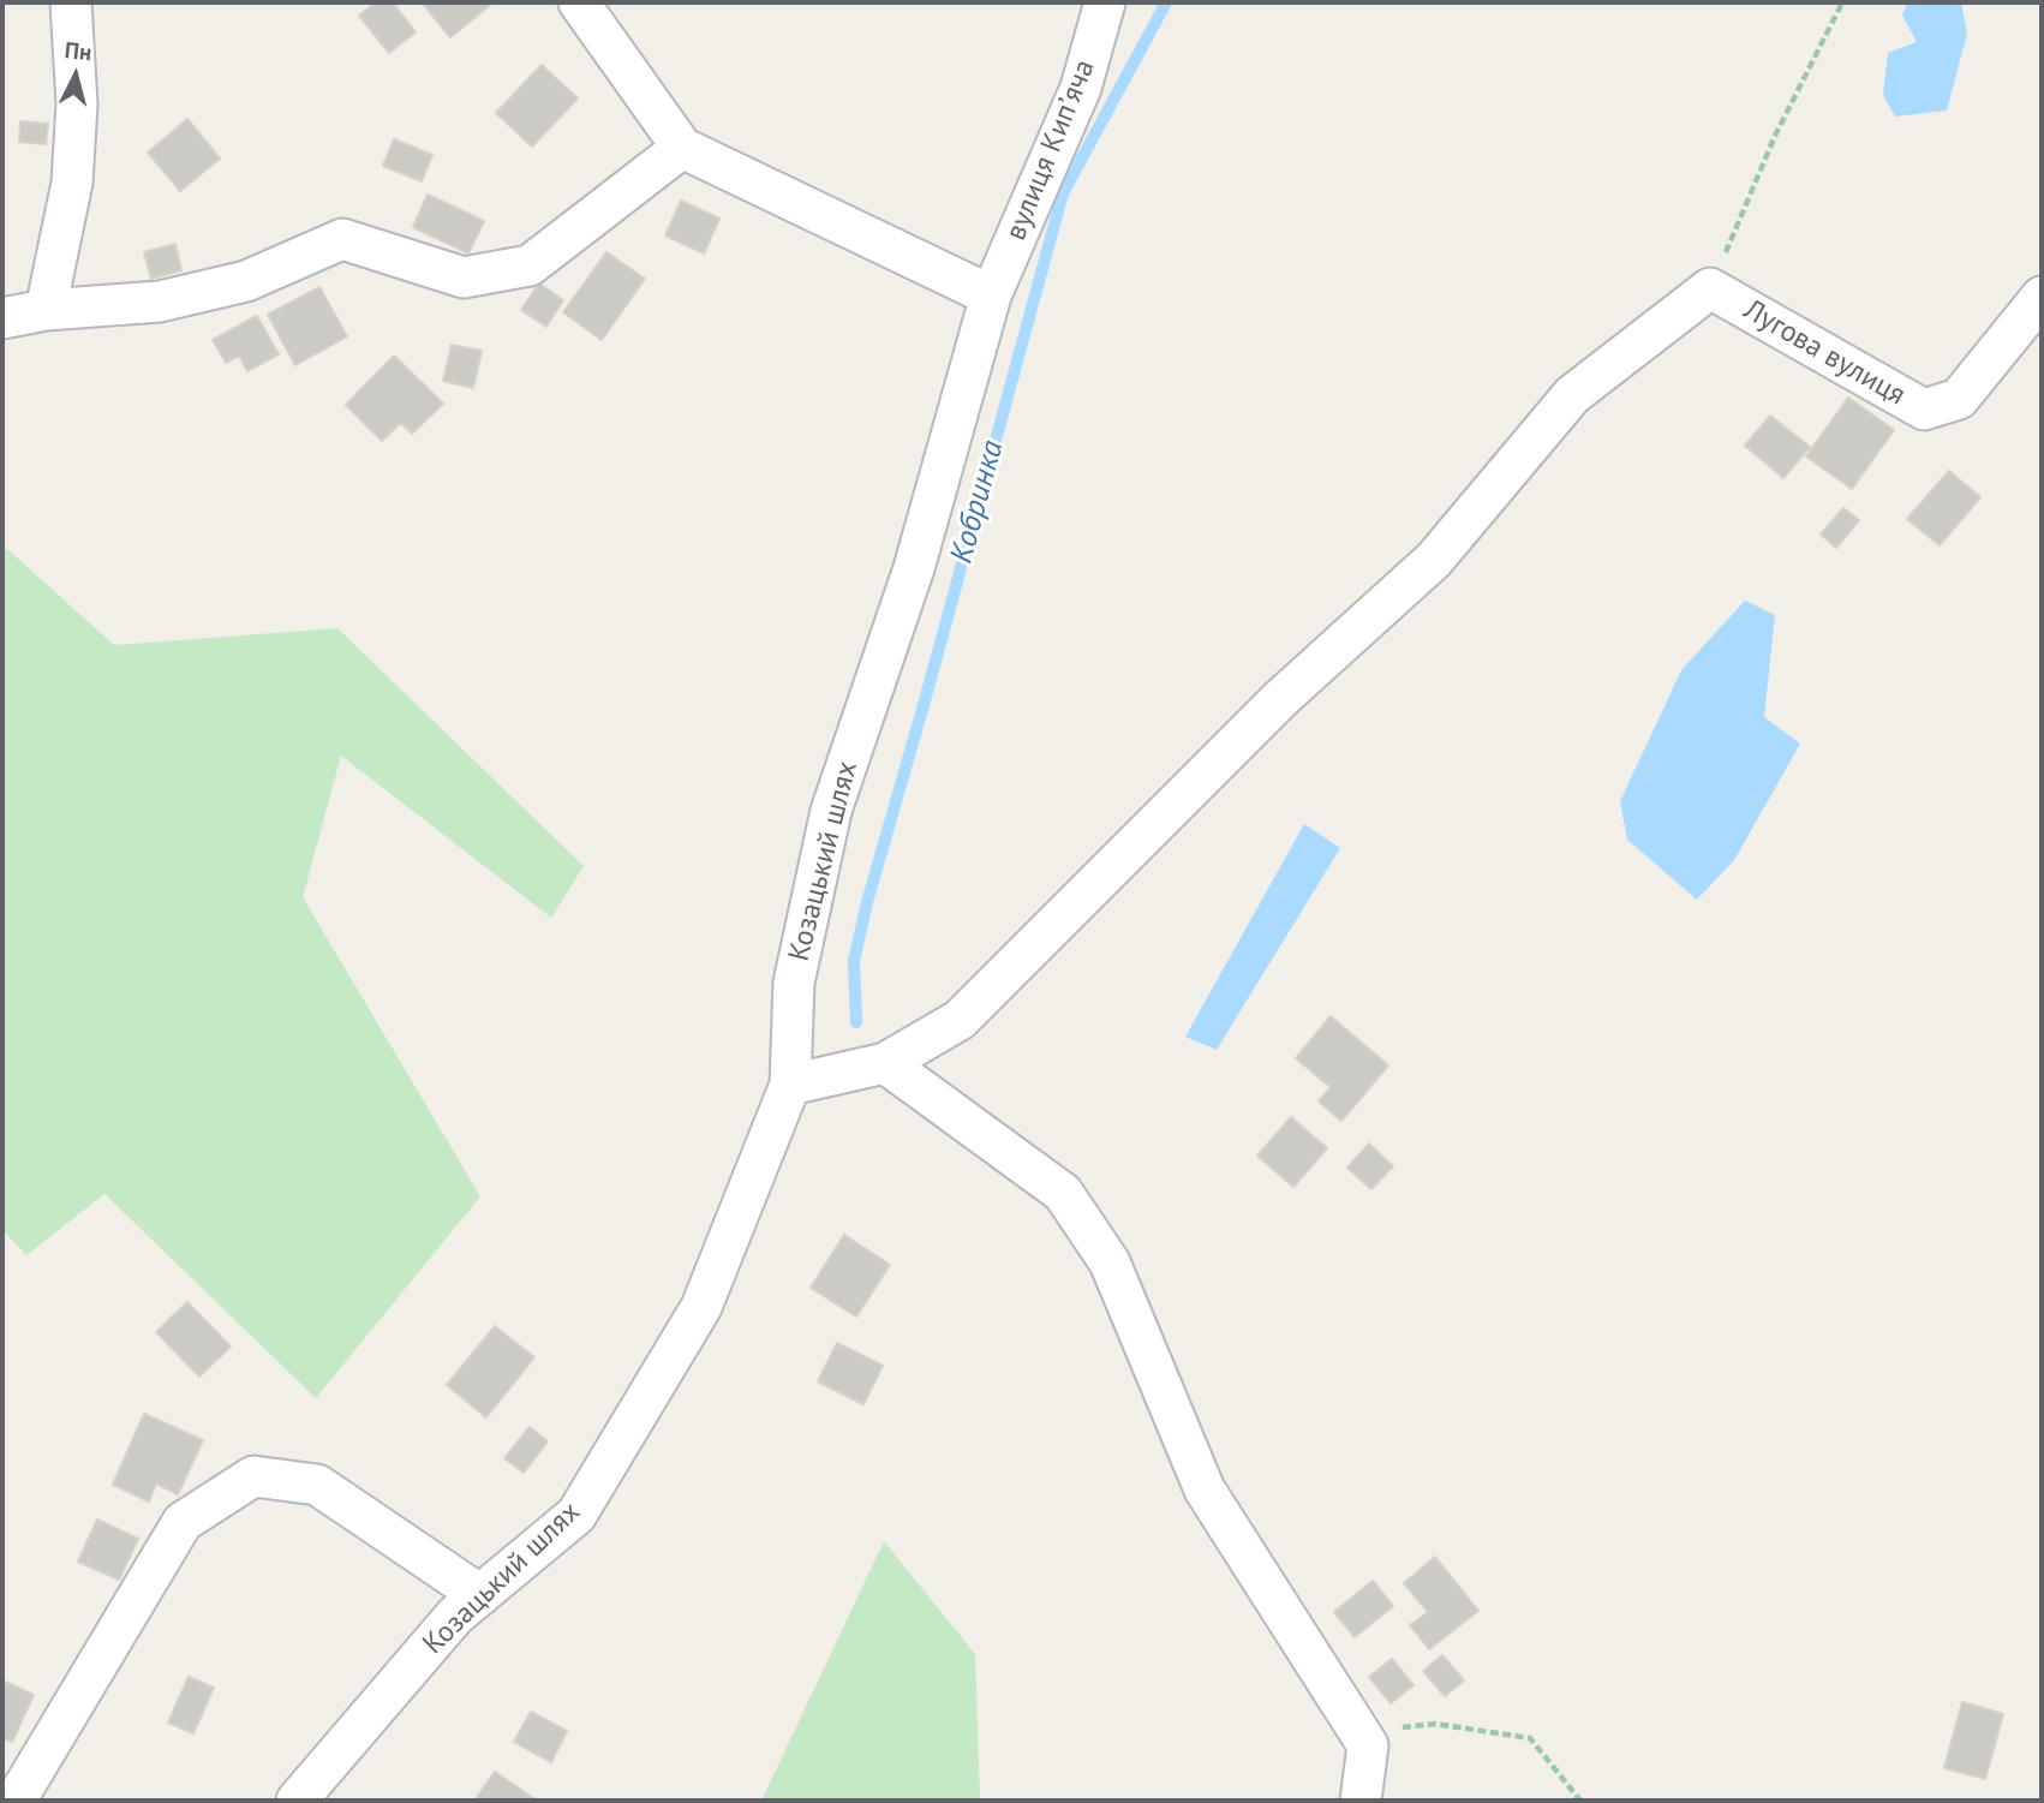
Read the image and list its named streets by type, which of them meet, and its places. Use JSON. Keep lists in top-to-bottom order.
{
  "streets": {
    "street": ["вулиця Кипʼяча", "Лугова вулиця", "Козацький шлях"]
  },
  "crossings": [
    ["вулиця Кипʼяча", "Козацький шлях"]
  ],
  "water": ["Кобринка"],
  "north": "top"
}
